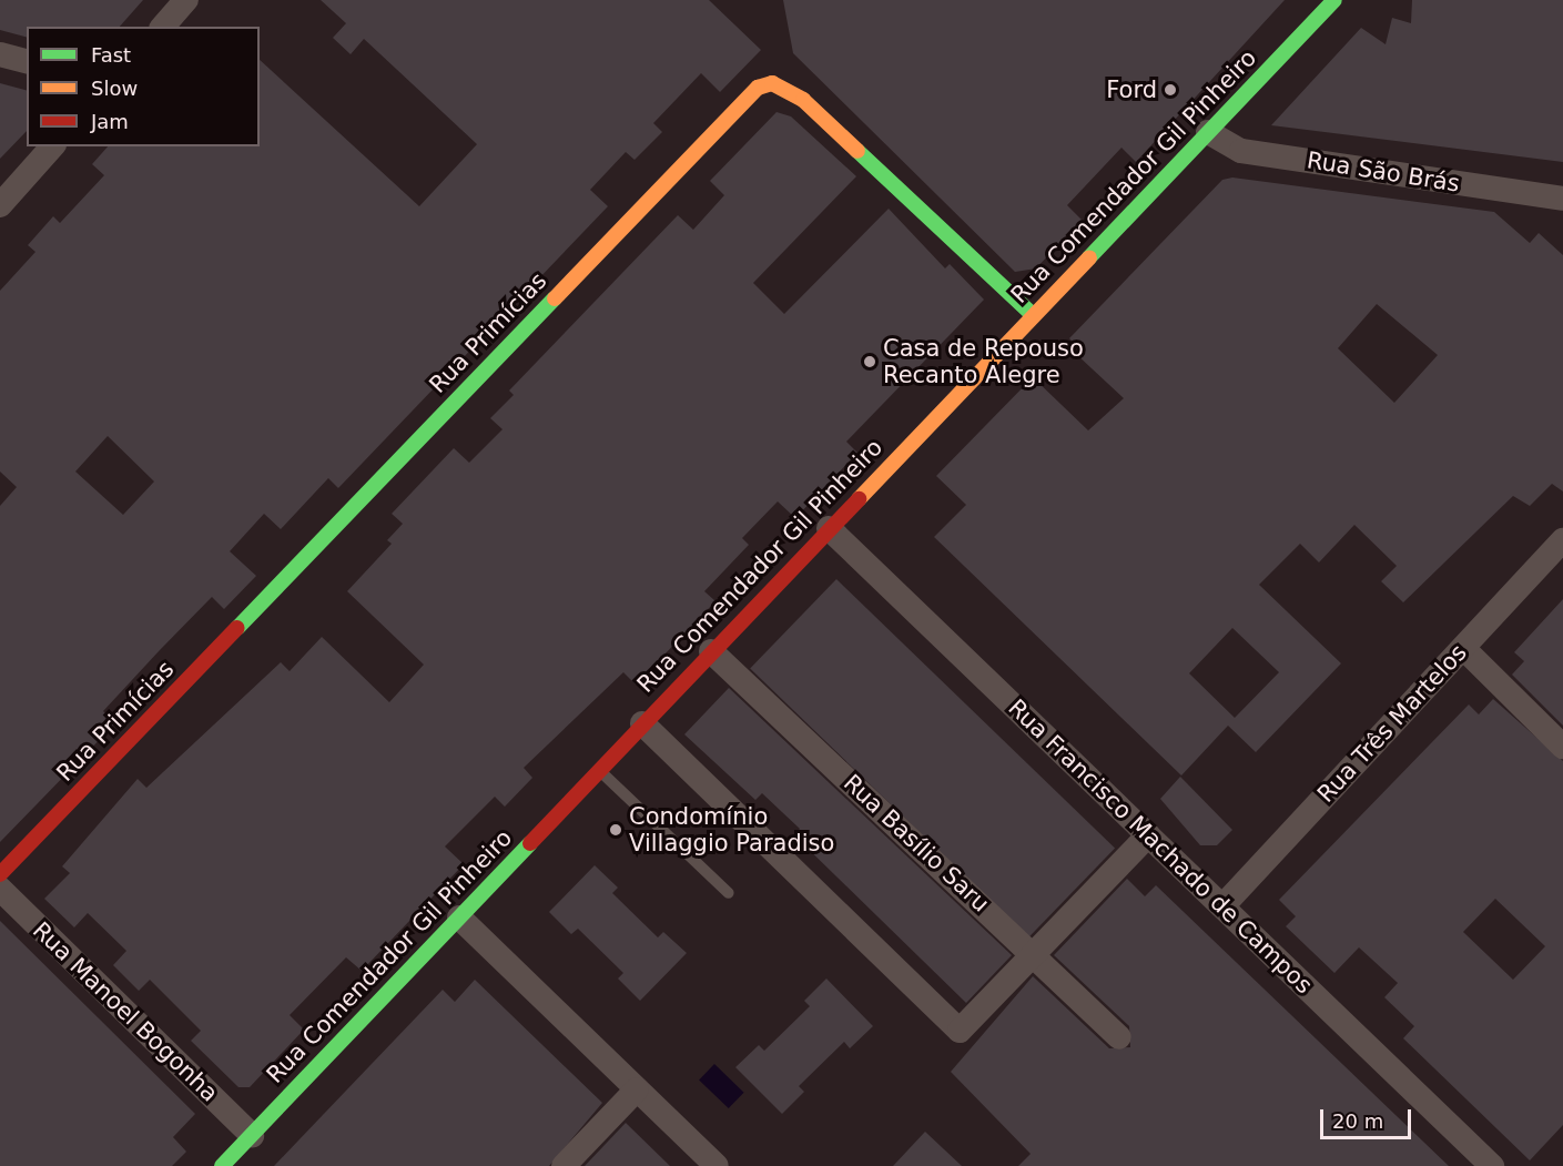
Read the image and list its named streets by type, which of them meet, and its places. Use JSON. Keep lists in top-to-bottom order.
{
  "streets": {
    "street": [
      "Rua São Brás",
      "Rua Comendador Gil Pinheiro",
      "Rua Primícias",
      "Rua Três Martelos",
      "Rua Basílio Saru",
      "Rua Francisco Machado de Campos",
      "Rua Manoel Bogonha"
    ]
  },
  "crossings": [
    ["Rua São Brás", "Rua Comendador Gil Pinheiro"],
    ["Rua Comendador Gil Pinheiro", "Rua Primícias"],
    ["Rua Comendador Gil Pinheiro", "Rua Basílio Saru"],
    ["Rua Comendador Gil Pinheiro", "Rua Francisco Machado de Campos"],
    ["Rua Comendador Gil Pinheiro", "Rua Manoel Bogonha"],
    ["Rua Três Martelos", "Rua Francisco Machado de Campos"]
  ],
  "places": ["Ford", "Casa de Repouso Recanto Alegre", "Condomínio Villaggio Paradiso"],
  "legend": ["Fast", "Slow", "Jam"],
  "scale_bar": "20 m"
}
